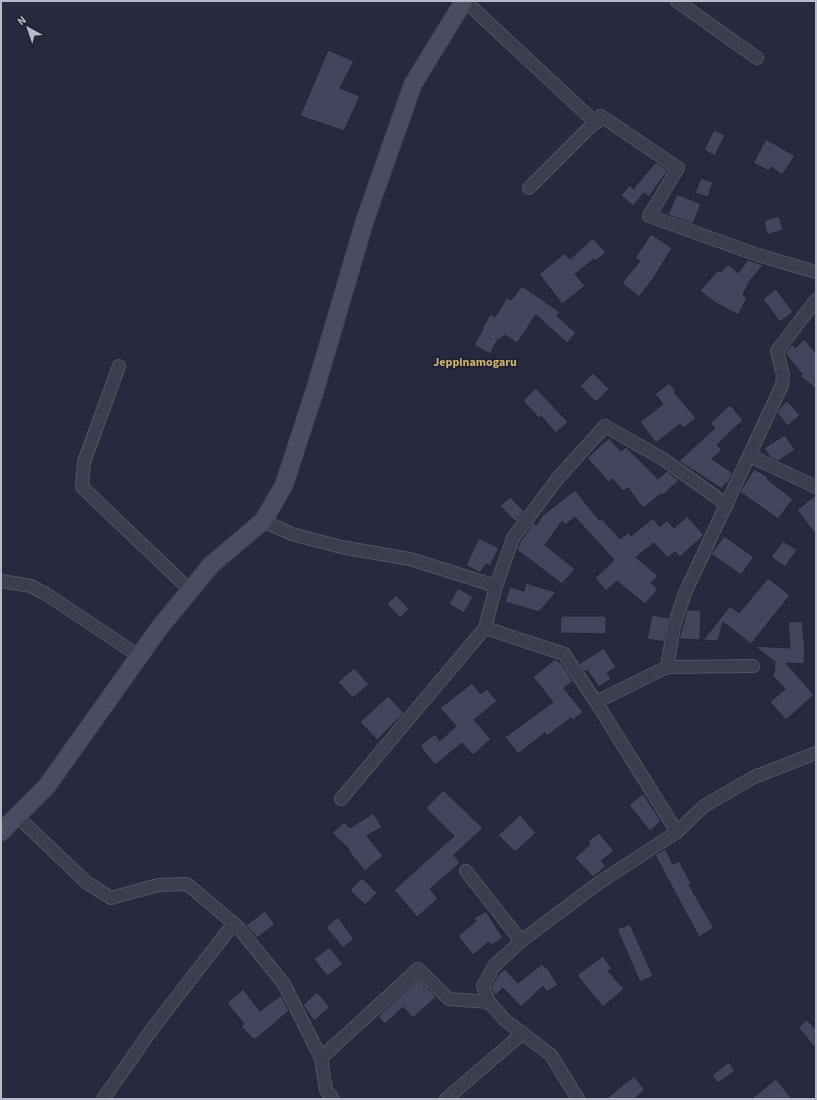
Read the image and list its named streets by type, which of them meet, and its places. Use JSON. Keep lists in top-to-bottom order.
{
  "districts": ["Jeppinamogaru"],
  "north": "top left"
}
